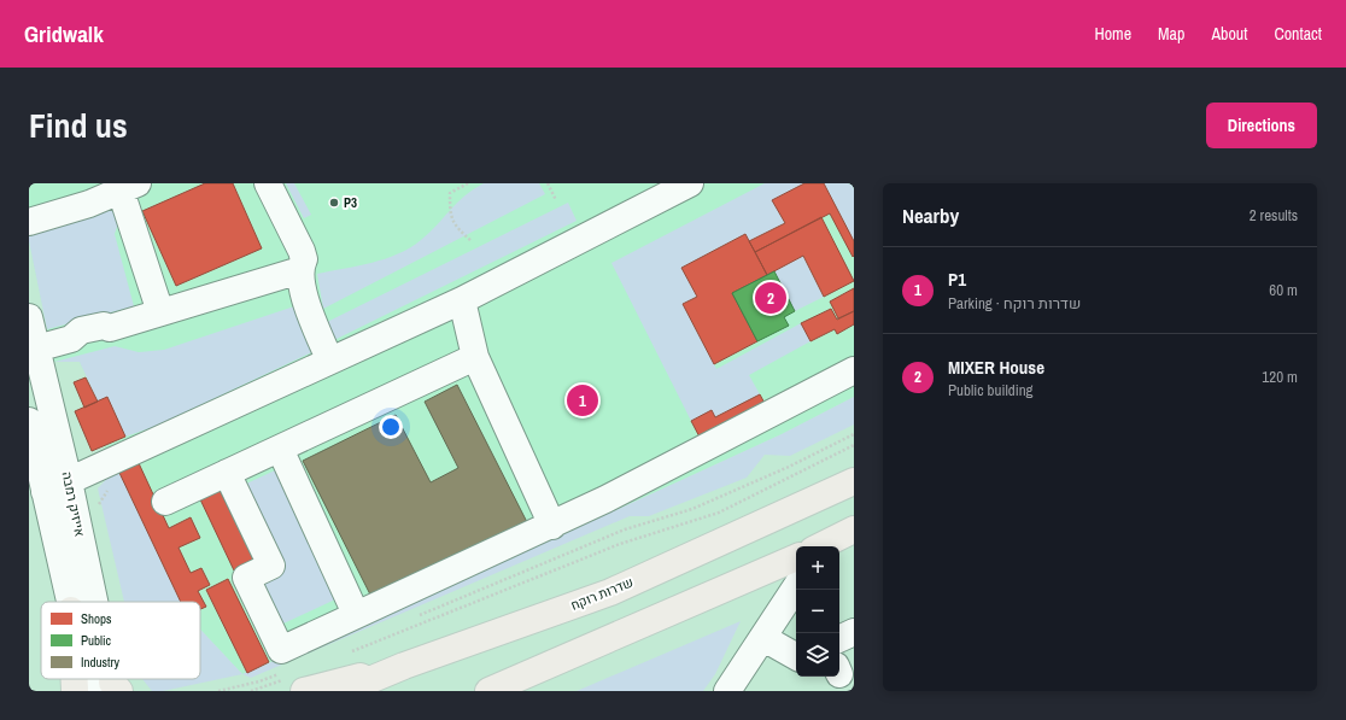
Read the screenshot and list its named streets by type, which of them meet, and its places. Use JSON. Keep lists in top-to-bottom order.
{
  "streets": {
    "main road": ["שדרות רוקח"],
    "street": ["אייזיק רמבה"]
  },
  "places": ["P3"],
  "legend": ["Shops", "Public", "Industry"],
  "page": {
    "header": "Gridwalk",
    "nav": [
      "Home",
      "Map",
      "About",
      "Contact"
    ],
    "title": "Find us",
    "buttons": "Directions",
    "heading": ["Nearby", "2 results"],
    "list": [
      {
        "mark": "1",
        "name": "P1",
        "note": "Parking · שדרות רוקח",
        "value": "60 m"
      },
      {
        "mark": "2",
        "name": "MIXER House",
        "note": "Public building",
        "value": "120 m"
      }
    ],
    "pins": ["2", "1"],
    "map_buttons": ["+", "−"]
  }
}
